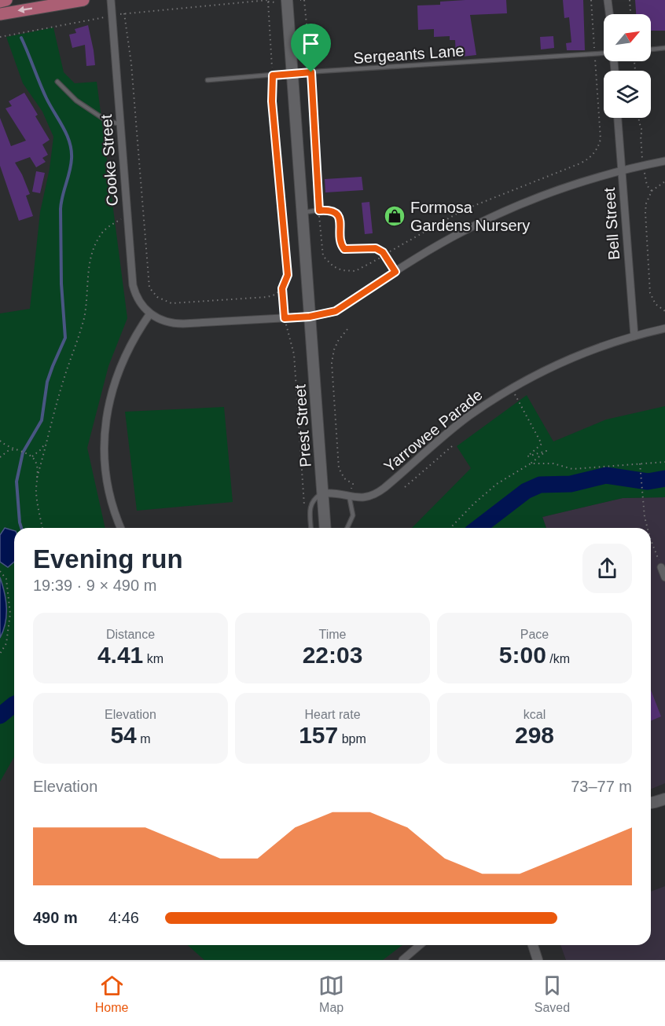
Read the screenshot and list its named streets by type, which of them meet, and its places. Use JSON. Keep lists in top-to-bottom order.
{
  "streets": {
    "main road": ["Prest Street"],
    "street": ["Cooke Street", "Bell Street", "Yarrowee Parade"],
    "lane": ["Sergeants Lane"]
  },
  "crossings": [
    ["Sergeants Lane", "Prest Street"],
    ["Bell Street", "Yarrowee Parade"],
    ["Prest Street", "Yarrowee Parade"]
  ],
  "places": {
    "shop": ["Formosa Gardens Nursery"]
  },
  "north": "top right",
  "page": {
    "heading": ["Evening run", "19:39 · 9 × 490 m"],
    "stats": [
      ["Distance", "4.41 km"],
      ["Time", "22:03"],
      ["Pace", "5:00 /km"],
      ["Elevation", "54 m"],
      ["Heart rate", "157 bpm"],
      ["kcal", "298"]
    ],
    "chart": ["Elevation", "73–77 m"],
    "list": [
      {
        "name": "490 m",
        "note": "4:46"
      }
    ],
    "tabs": ["Home", "Map", "Saved"]
  }
}
